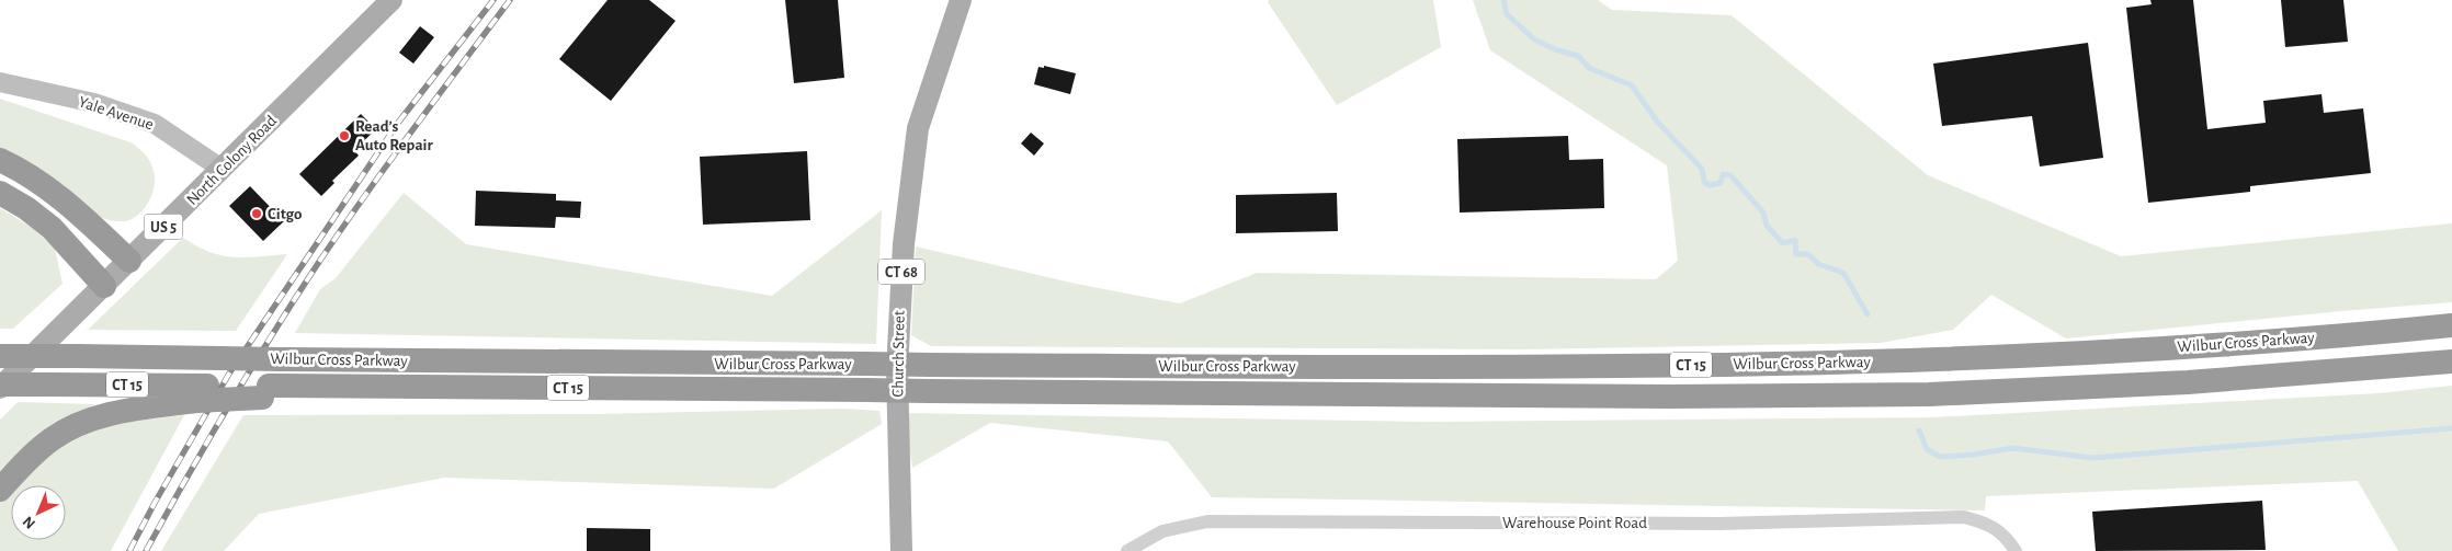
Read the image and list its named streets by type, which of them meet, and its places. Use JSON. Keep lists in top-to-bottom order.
{
  "streets": {
    "highway": ["Wilbur Cross Parkway", "CT 15"],
    "main road": [
      "North Colony Road",
      "US 5",
      "CT 68",
      "Church Street"
    ],
    "street": ["Yale Avenue", "Warehouse Point Road"]
  },
  "crossings": [
    ["Yale Avenue", "North Colony Road"],
    ["North Colony Road", "CT 15"],
    ["Wilbur Cross Parkway", "CT 15"]
  ],
  "places": ["Read’s Auto Repair", "Citgo"],
  "north": "bottom left"
}
